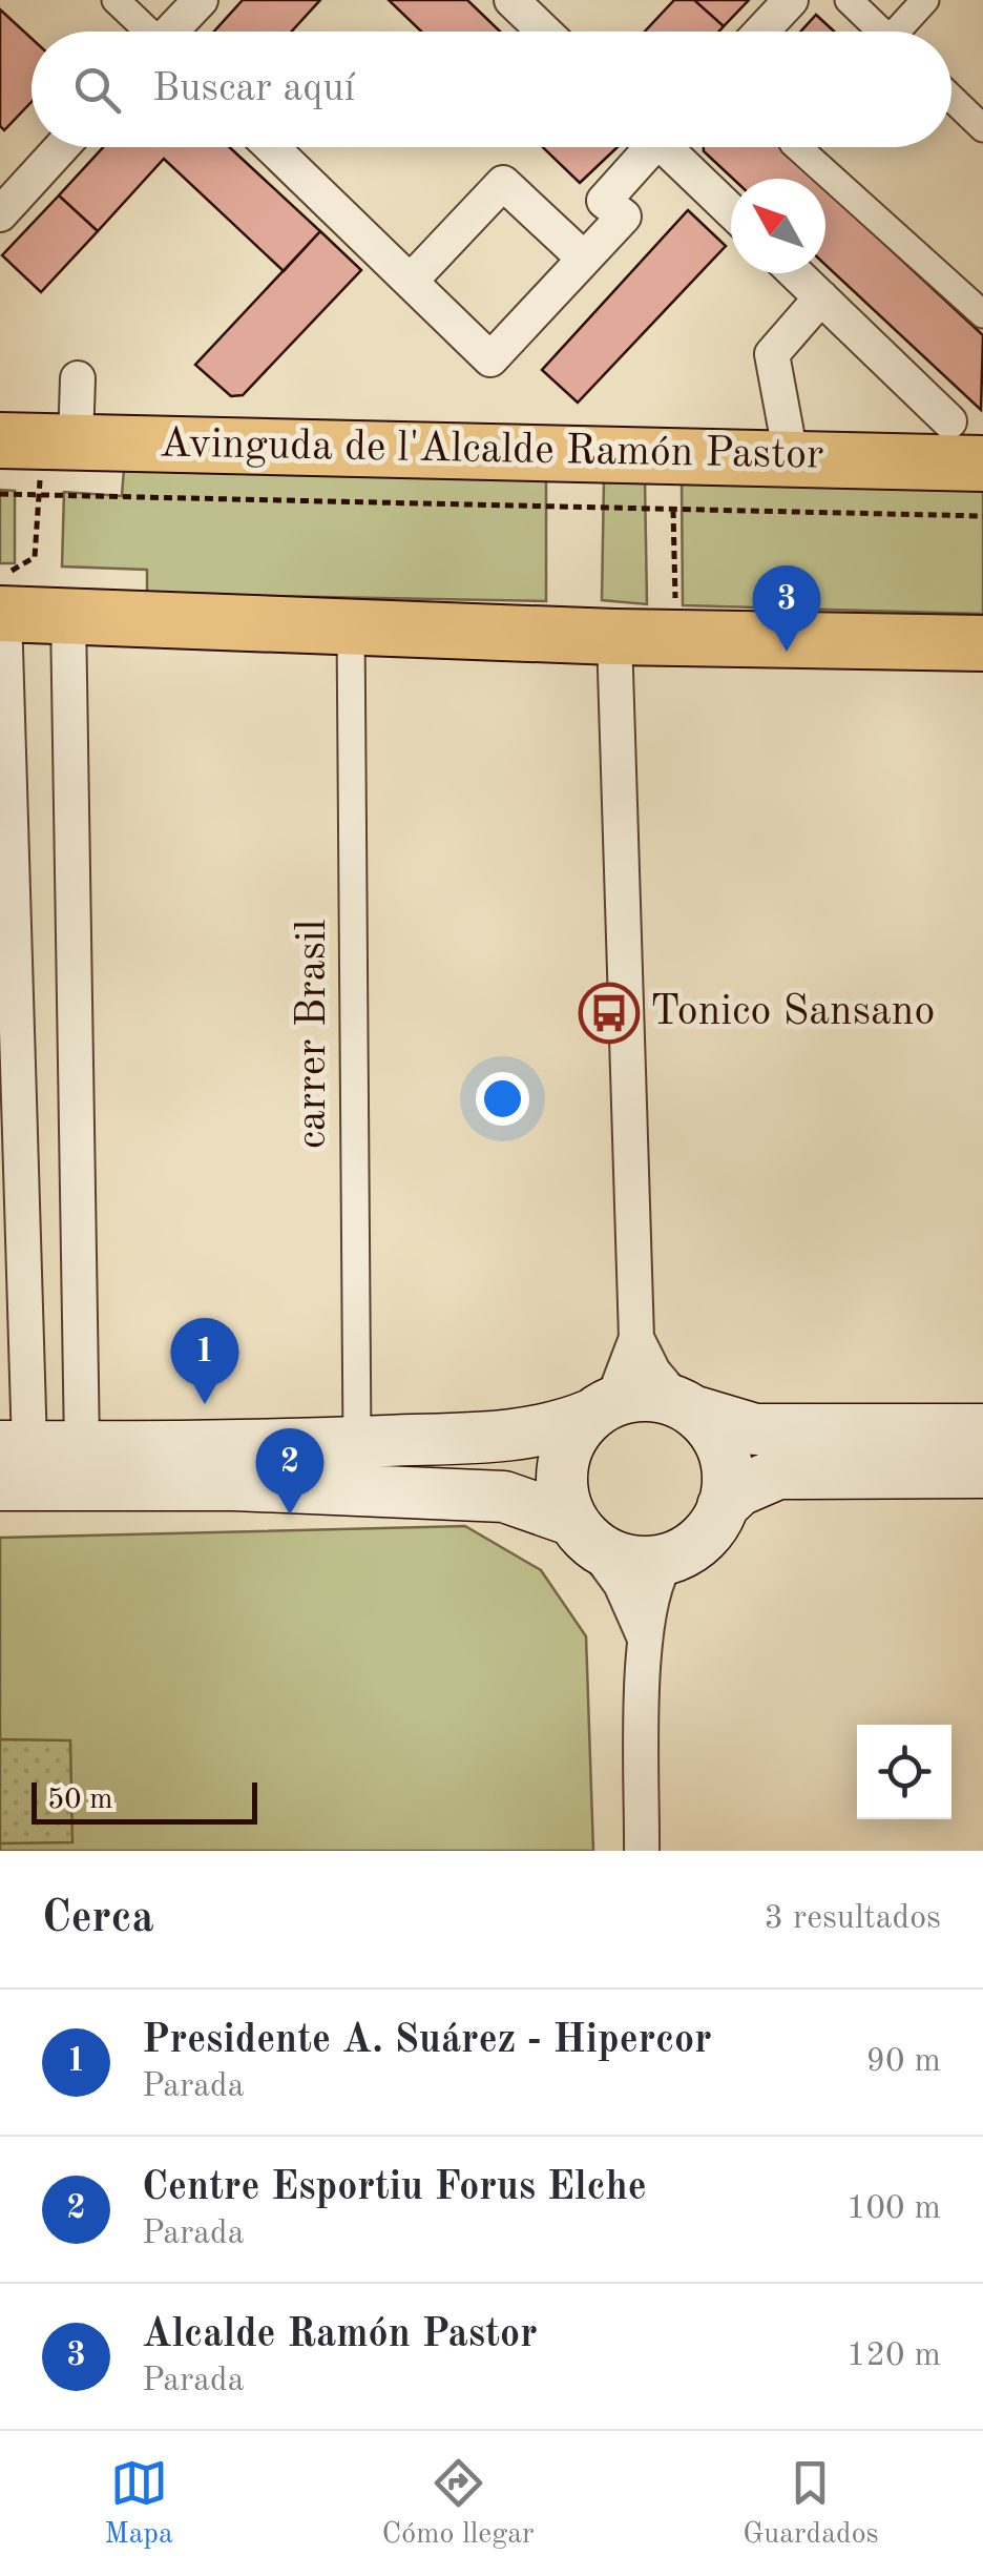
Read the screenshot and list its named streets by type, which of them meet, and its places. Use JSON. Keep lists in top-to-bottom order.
{
  "streets": {
    "main road": ["Avinguda de l'Alcalde Ramón Pastor"],
    "street": ["carrer Brasil"]
  },
  "places": {
    "bus stop": ["Tonico Sansano"]
  },
  "scale_bar": "50 m",
  "north": "top left",
  "page": {
    "search": "Buscar aquí",
    "pins": ["3", "1", "2"],
    "scale": "50 m",
    "heading": ["Cerca", "3 resultados"],
    "list": [
      {
        "mark": "1",
        "name": "Presidente A. Suárez - Hipercor",
        "note": "Parada",
        "value": "90 m"
      },
      {
        "mark": "2",
        "name": "Centre Esportiu Forus Elche",
        "note": "Parada",
        "value": "100 m"
      },
      {
        "mark": "3",
        "name": "Alcalde Ramón Pastor",
        "note": "Parada",
        "value": "120 m"
      }
    ],
    "nav": ["Mapa", "Cómo llegar", "Guardados"]
  }
}
